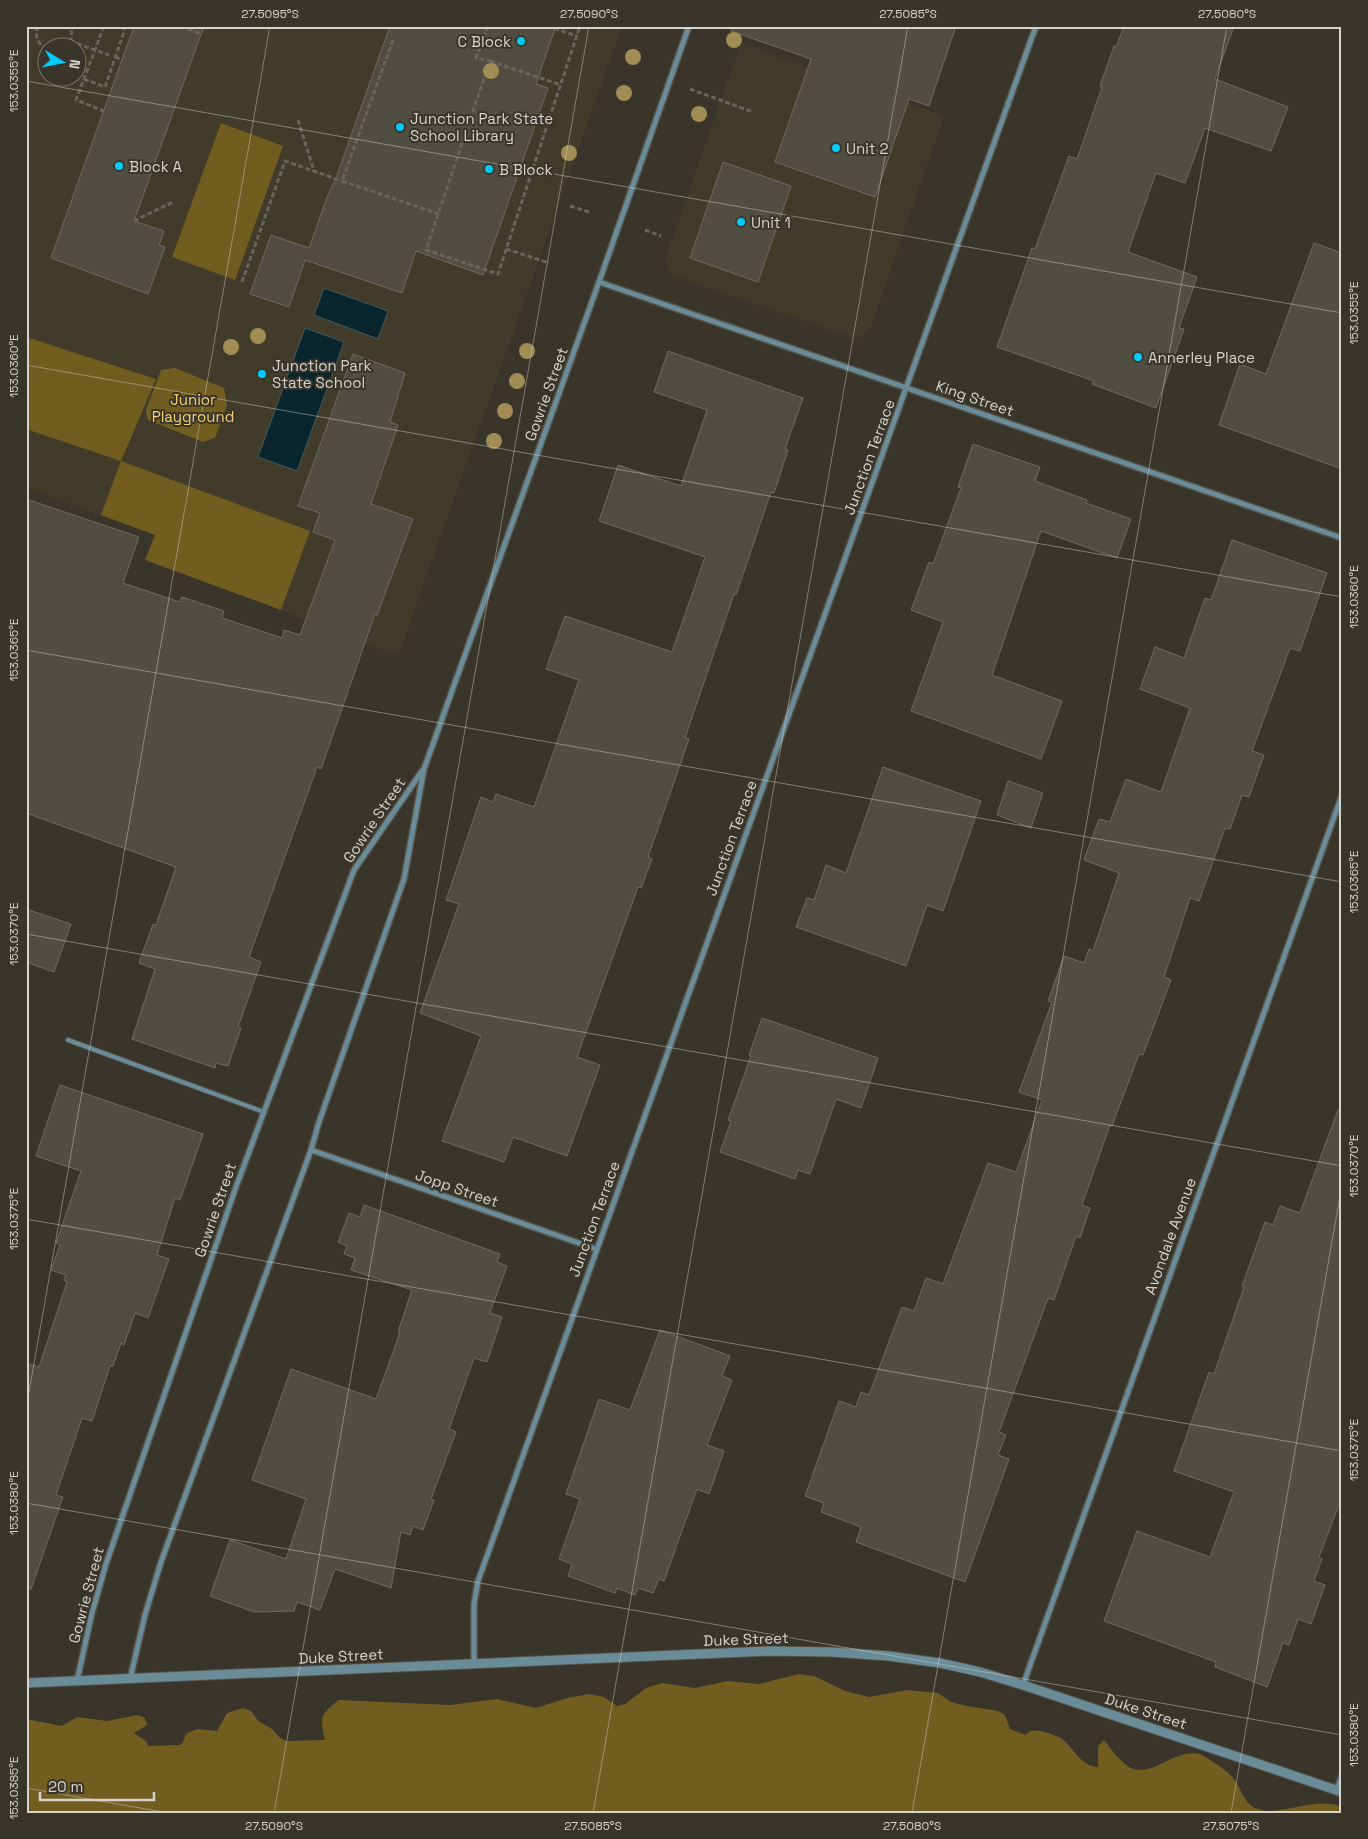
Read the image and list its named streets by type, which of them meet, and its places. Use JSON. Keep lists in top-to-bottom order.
{
  "streets": {
    "street": [
      "Gowrie Street",
      "King Street",
      "Junction Terrace",
      "Jopp Street",
      "Avondale Avenue",
      "Duke Street"
    ]
  },
  "crossings": [
    ["Gowrie Street", "King Street"],
    ["Gowrie Street", "Jopp Street"],
    ["Gowrie Street", "Duke Street"],
    ["King Street", "Junction Terrace"],
    ["Junction Terrace", "Jopp Street"],
    ["Junction Terrace", "Duke Street"],
    ["Avondale Avenue", "Duke Street"]
  ],
  "parks": ["Junior Playground"],
  "places": [
    "C Block",
    "Junction Park State School Library",
    "Unit 2",
    "Block A",
    "B Block",
    "Unit 1",
    "Annerley Place",
    "Junction Park State School"
  ],
  "scale_bar": "20 m",
  "north": "right",
  "coordinates": [
    "27.5095°S",
    "27.5090°S",
    "27.5085°S",
    "27.5080°S",
    "153.0355°E",
    "153.0360°E",
    "153.0365°E",
    "153.0370°E",
    "153.0375°E",
    "153.0380°E",
    "153.0385°E",
    "27.5075°S"
  ]
}
